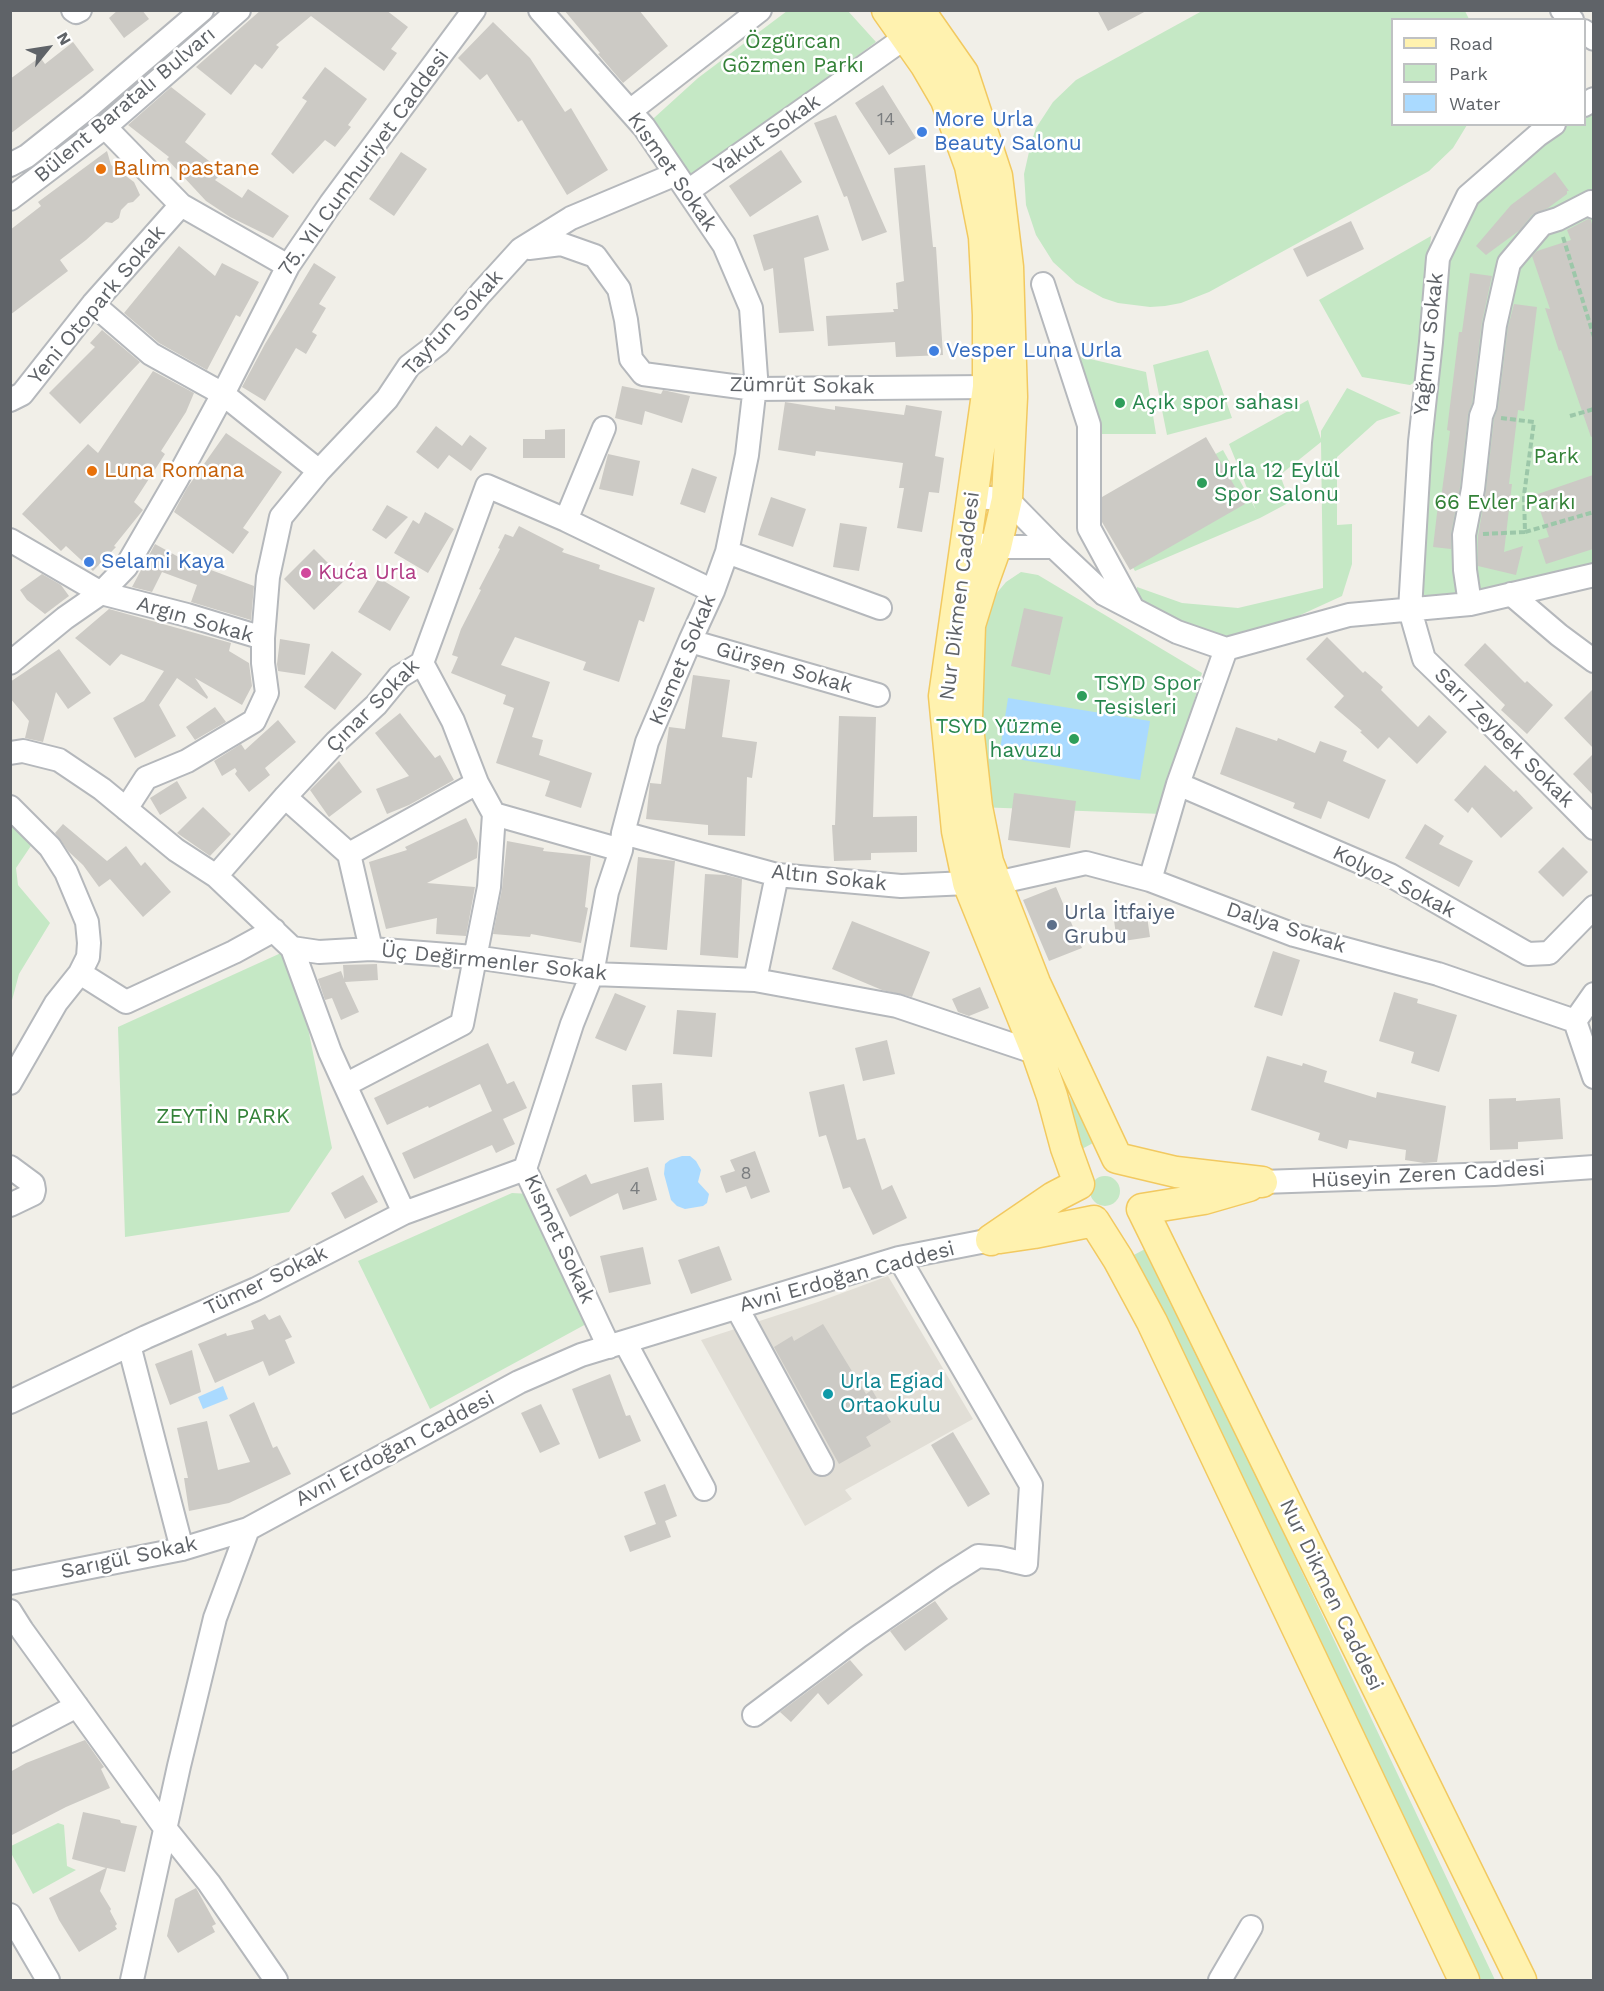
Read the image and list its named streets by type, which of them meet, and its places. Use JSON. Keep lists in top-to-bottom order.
{
  "streets": {
    "main road": ["Nur Dikmen Caddesi"],
    "street": [
      "Bülent Baratalı Bulvarı",
      "Yakut Sokak",
      "75. Yıl Cumhuriyet Caddesi",
      "Kısmet Sokak",
      "Yeni Otopark Sokak",
      "Tayfun Sokak",
      "Yağmur Sokak",
      "Zümrüt Sokak",
      "Argın Sokak",
      "Gürşen Sokak",
      "Çınar Sokak",
      "Sarı Zeybek Sokak",
      "Altın Sokak",
      "Kolyoz Sokak",
      "Dalya Sokak",
      "Üç Değirmenler Sokak",
      "Hüseyin Zeren Caddesi",
      "Avni Erdoğan Caddesi",
      "Tümer Sokak",
      "Sarıgül Sokak"
    ]
  },
  "crossings": [
    ["Yakut Sokak", "Kısmet Sokak"],
    ["Yakut Sokak", "Tayfun Sokak"],
    ["Yakut Sokak", "Nur Dikmen Caddesi"],
    ["75. Yıl Cumhuriyet Caddesi", "Argın Sokak"],
    ["Kısmet Sokak", "Tayfun Sokak"],
    ["Kısmet Sokak", "Zümrüt Sokak"],
    ["Kısmet Sokak", "Gürşen Sokak"],
    ["Kısmet Sokak", "Altın Sokak"],
    ["Kısmet Sokak", "Üç Değirmenler Sokak"],
    ["Kısmet Sokak", "Avni Erdoğan Caddesi"],
    ["Kısmet Sokak", "Tümer Sokak"],
    ["Tayfun Sokak", "Zümrüt Sokak"],
    ["Tayfun Sokak", "Argın Sokak"],
    ["Yağmur Sokak", "Sarı Zeybek Sokak"],
    ["Zümrüt Sokak", "Nur Dikmen Caddesi"],
    ["Nur Dikmen Caddesi", "Altın Sokak"],
    ["Nur Dikmen Caddesi", "Dalya Sokak"],
    ["Nur Dikmen Caddesi", "Üç Değirmenler Sokak"],
    ["Altın Sokak", "Dalya Sokak"],
    ["Avni Erdoğan Caddesi", "Sarıgül Sokak"]
  ],
  "parks": [
    "Özgürcan Gözmen Parkı",
    "Park",
    "66 Evler Parkı",
    "ZEYTİN PARK"
  ],
  "places": [
    "More Urla Beauty Salonu",
    "Balım pastane",
    "Vesper Luna Urla",
    "Açık spor sahası",
    "Luna Romana",
    "Urla 12 Eylül Spor Salonu",
    "Selami Kaya",
    "Kuća Urla",
    "TSYD Spor Tesisleri",
    "TSYD Yüzme havuzu",
    "Urla İtfaiye Grubu",
    "Urla Egiad Ortaokulu"
  ],
  "house_numbers": ["14", "8", "4"],
  "legend": ["Road", "Park", "Water"],
  "north": "top right"
}
